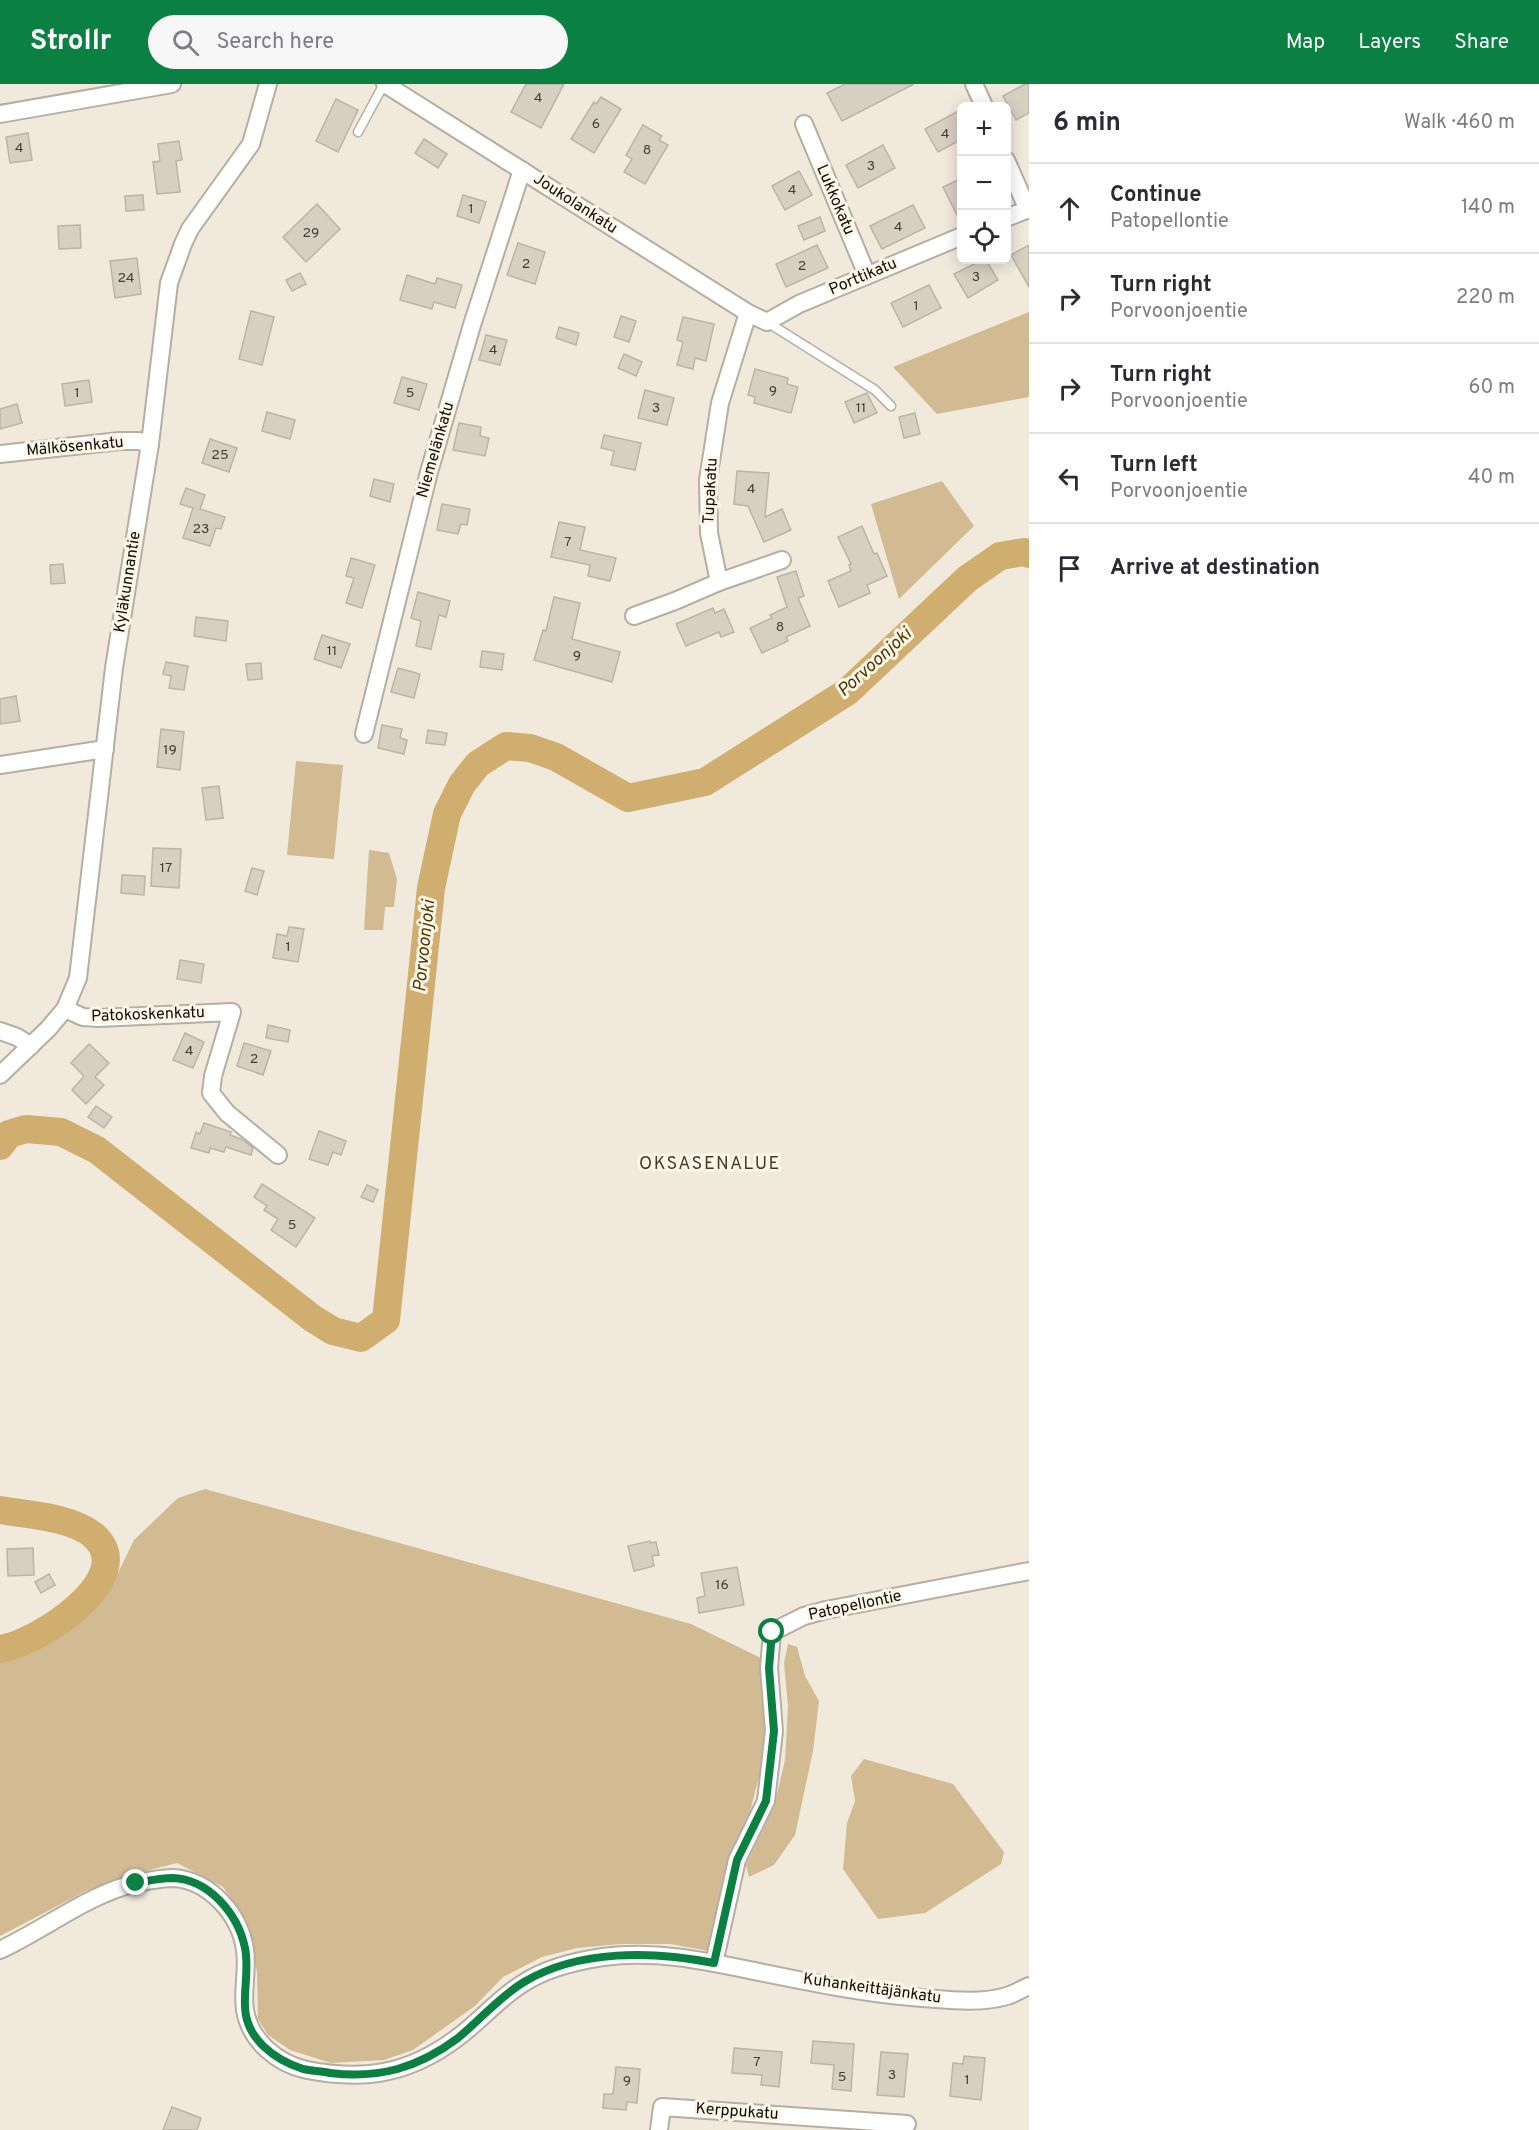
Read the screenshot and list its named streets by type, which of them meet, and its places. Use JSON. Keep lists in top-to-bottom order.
{
  "streets": {
    "street": [
      "Lukkokatu",
      "Joukolankatu",
      "Porttikatu",
      "Mälkösenkatu",
      "Niemelänkatu",
      "Tupakatu",
      "Kyläkunnantie",
      "Patokoskenkatu",
      "Patopellontie",
      "Kuhankeittäjänkatu",
      "Kerppukatu"
    ]
  },
  "crossings": [
    ["Lukkokatu", "Porttikatu"],
    ["Joukolankatu", "Porttikatu"],
    ["Joukolankatu", "Niemelänkatu"],
    ["Joukolankatu", "Tupakatu"],
    ["Mälkösenkatu", "Kyläkunnantie"],
    ["Kyläkunnantie", "Patokoskenkatu"],
    ["Patopellontie", "Kuhankeittäjänkatu"]
  ],
  "districts": ["OKSASENALUE"],
  "water": ["Porvoonjoki"],
  "house_numbers": [
    "4",
    "6",
    "4",
    "4",
    "8",
    "3",
    "4",
    "1",
    "4",
    "29",
    "2",
    "2",
    "3",
    "24",
    "1",
    "4",
    "9",
    "1",
    "5",
    "3",
    "11",
    "25",
    "4",
    "23",
    "7",
    "8",
    "11",
    "9",
    "19",
    "17",
    "1",
    "4",
    "2",
    "5",
    "16",
    "7",
    "3",
    "5",
    "1",
    "9"
  ],
  "page": {
    "header": "Strollr",
    "search": "Search here",
    "nav": ["Map", "Layers", "Share"],
    "heading": ["6 min", "Walk · 460 m"],
    "map_buttons": ["+", "−"],
    "list": [
      ["Continue", "Patopellontie", "140 m"],
      ["Turn right", "Porvoonjoentie", "220 m"],
      ["Turn right", "Porvoonjoentie", "60 m"],
      ["Turn left", "Porvoonjoentie", "40 m"],
      "Arrive at destination"
    ]
  }
}
